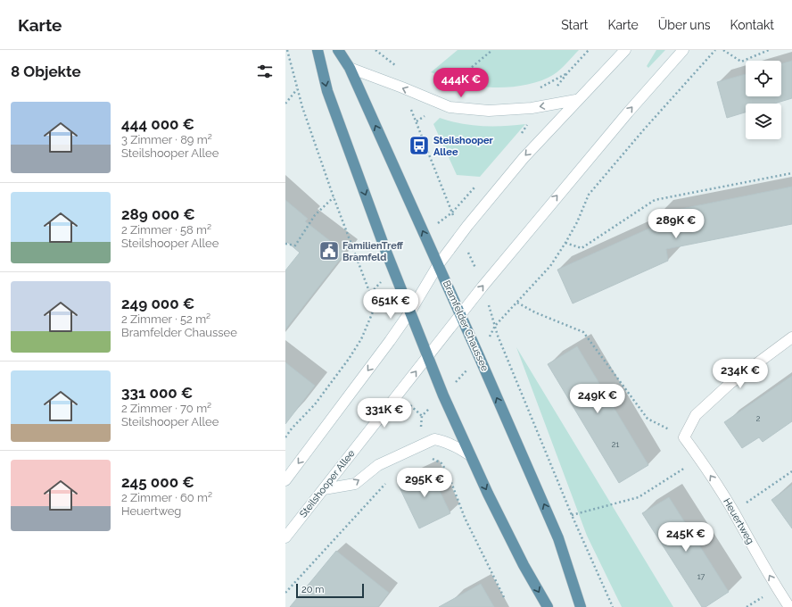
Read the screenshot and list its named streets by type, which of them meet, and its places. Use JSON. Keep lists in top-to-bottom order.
{
  "streets": {
    "main road": ["Bramfelder Chaussee", "Steilshooper Allee", "Heuertweg"]
  },
  "crossings": [
    ["Bramfelder Chaussee", "Steilshooper Allee"]
  ],
  "one_way": ["Heuertweg"],
  "places": {
    "bus stop": ["Steilshooper Allee"],
    "public building": ["FamilienTreff Bramfeld"]
  },
  "house_numbers": ["2", "21", "17"],
  "scale_bar": "20 m",
  "page": {
    "header": "Karte",
    "nav": [
      "Start",
      "Karte",
      "Über uns",
      "Kontakt"
    ],
    "heading": "8 Objekte",
    "price": [
      "444K €",
      "289K €",
      "651K €",
      "234K €",
      "249K €",
      "331K €",
      "295K €",
      "245K €"
    ],
    "list": [
      {
        "name": "444 000 €",
        "note": "3 Zimmer · 89 m² · Steilshooper Allee"
      },
      {
        "name": "289 000 €",
        "note": "2 Zimmer · 58 m² · Steilshooper Allee"
      },
      {
        "name": "249 000 €",
        "note": "2 Zimmer · 52 m² · Bramfelder Chaussee"
      },
      {
        "name": "331 000 €",
        "note": "2 Zimmer · 70 m² · Steilshooper Allee"
      },
      {
        "name": "245 000 €",
        "note": "2 Zimmer · 60 m² · Heuertweg"
      }
    ],
    "scale": "20 m"
  }
}
